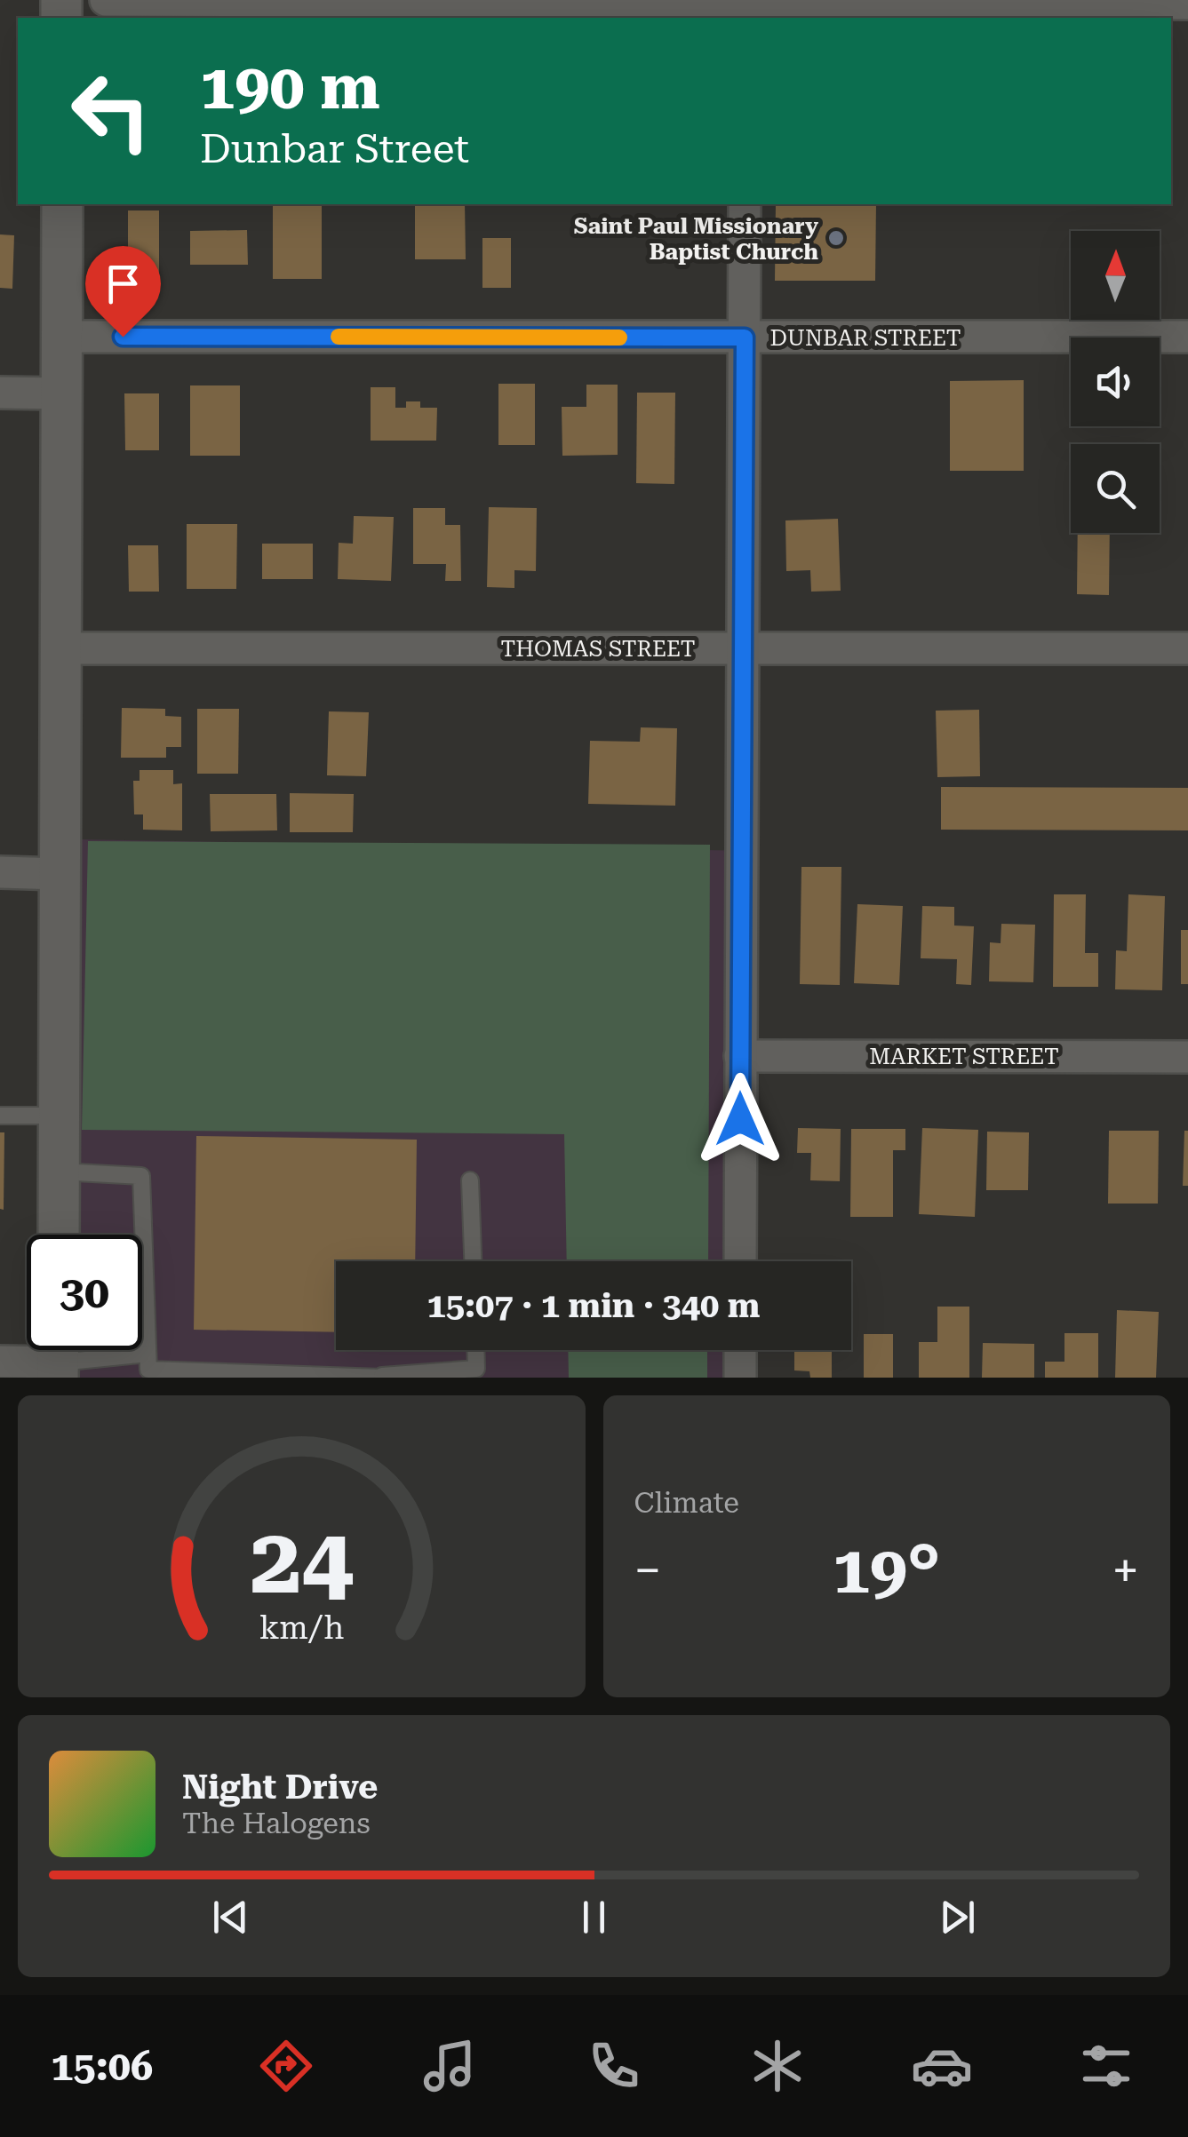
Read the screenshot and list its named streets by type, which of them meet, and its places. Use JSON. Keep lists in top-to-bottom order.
{
  "streets": {
    "street": ["DUNBAR STREET", "THOMAS STREET", "MARKET STREET"]
  },
  "places": ["Saint Paul Missionary Baptist Church"],
  "north": "top",
  "page": {
    "turn": ["190 m", "Dunbar Street"],
    "limit": "30",
    "trip": "15:07 · 1 min · 340 m",
    "tile": "Climate",
    "heat": ["−", "19°", "+"],
    "song": ["Night Drive", "The Halogens"],
    "tabs": "15:06",
    "gauge": ["24", "km/h"]
  }
}
